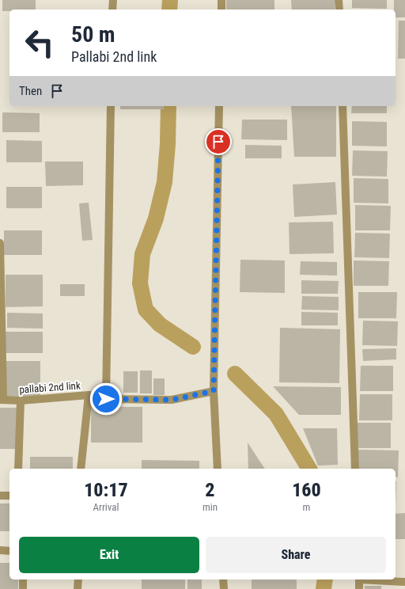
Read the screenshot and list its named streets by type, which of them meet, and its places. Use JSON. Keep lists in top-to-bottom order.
{
  "streets": {
    "street": ["pallabi 2nd link"]
  },
  "page": {
    "turn": ["50 m", "Pallabi 2nd link"],
    "then": "Then",
    "eta": [
      "10:17",
      "Arrival",
      "2",
      "min",
      "160",
      "m"
    ],
    "buttons": ["Exit", "Share"]
  }
}
